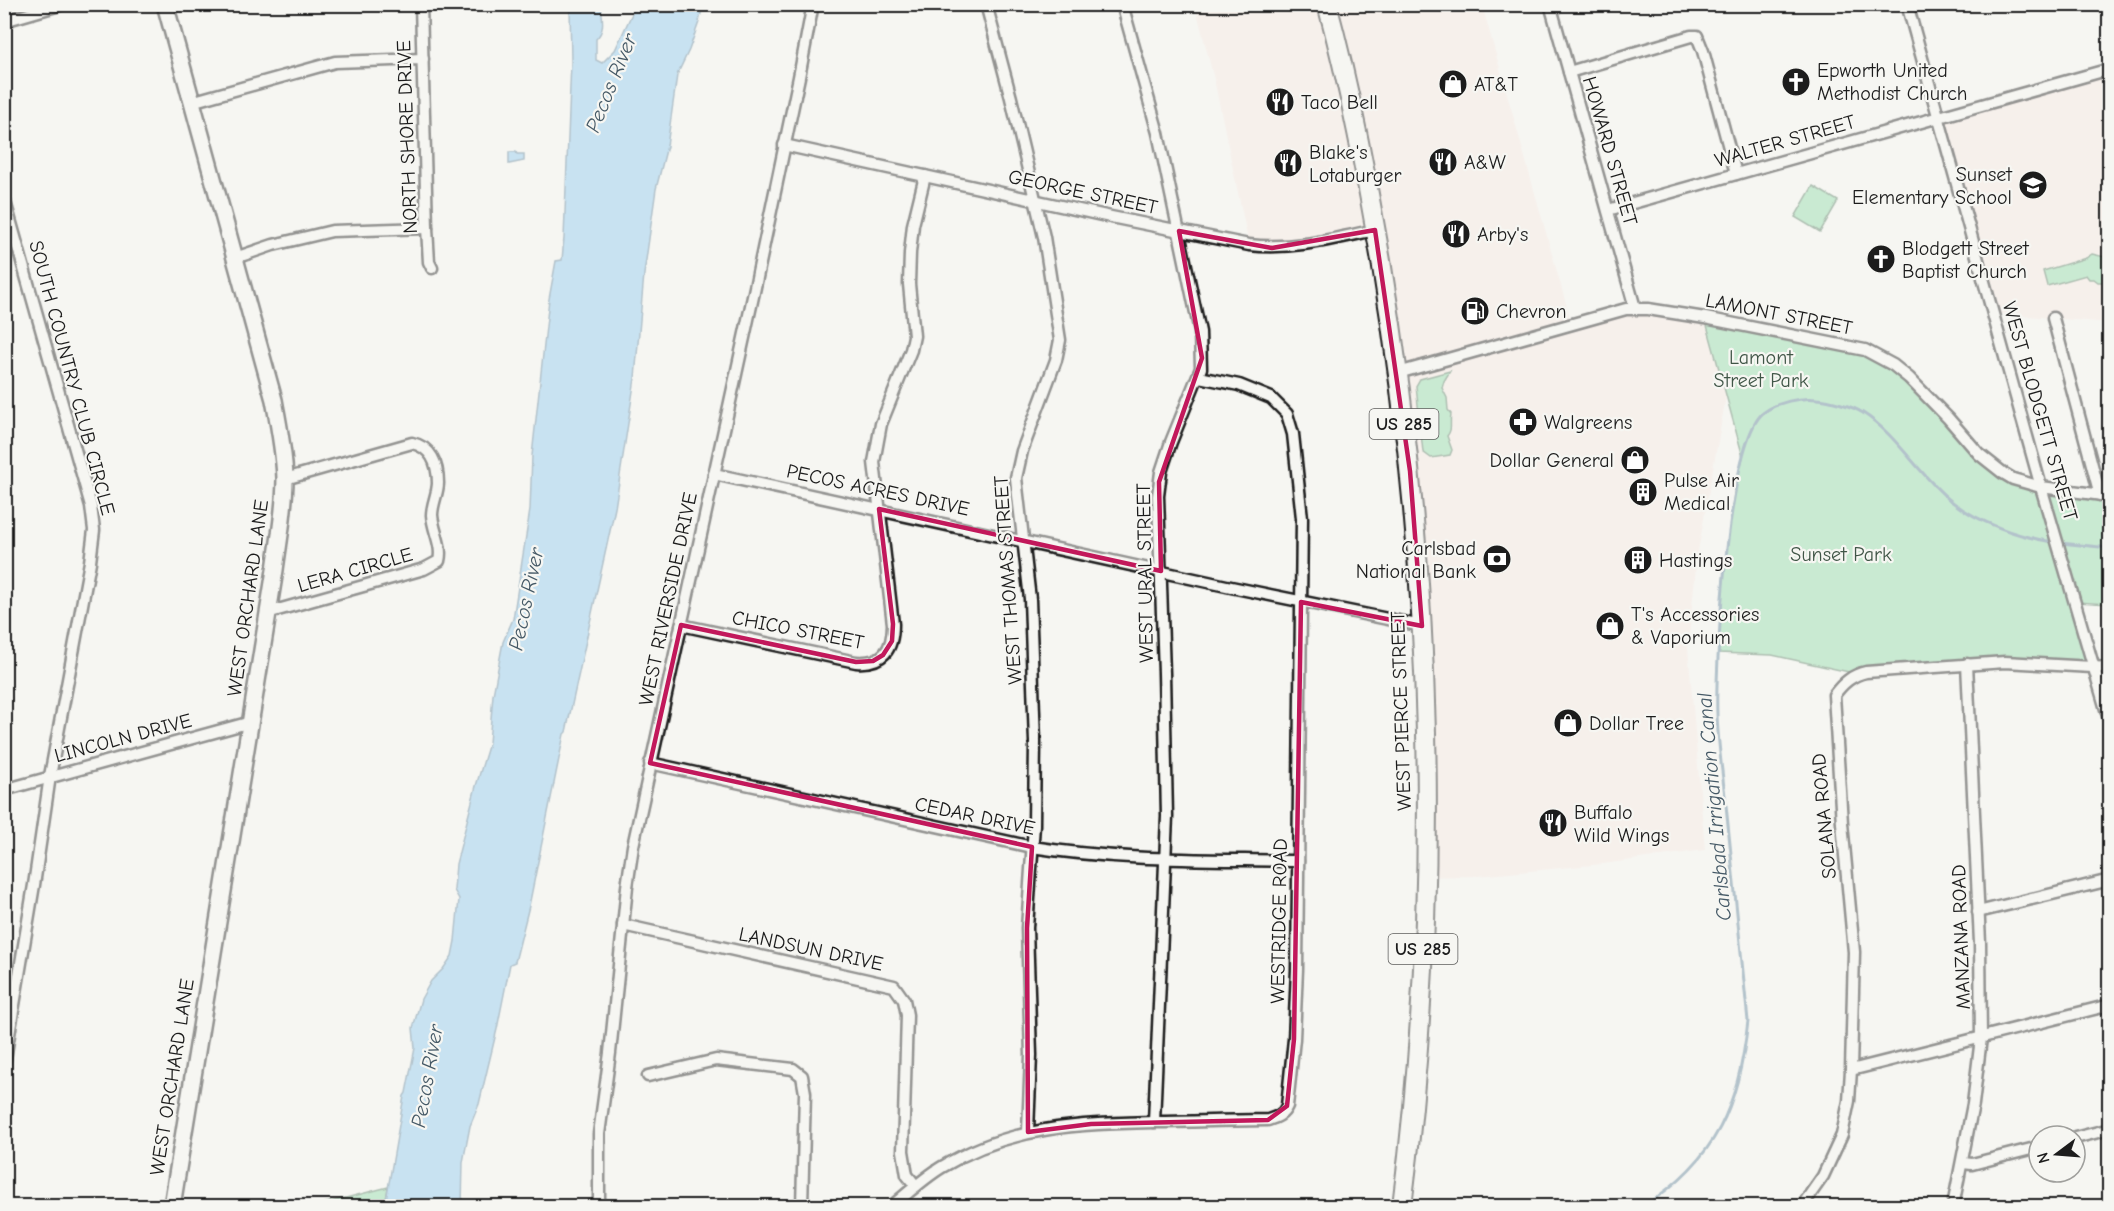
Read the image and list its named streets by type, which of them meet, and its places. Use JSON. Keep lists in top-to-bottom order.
{
  "streets": {
    "highway": ["US 285", "WEST PIERCE STREET"],
    "street": [
      "NORTH SHORE DRIVE",
      "WALTER STREET",
      "HOWARD STREET",
      "GEORGE STREET",
      "LAMONT STREET",
      "SOUTH COUNTRY CLUB CIRCLE",
      "WEST BLODGETT STREET",
      "PECOS ACRES DRIVE",
      "LERA CIRCLE",
      "WEST URAL STREET",
      "WEST THOMAS STREET",
      "WEST ORCHARD LANE",
      "WEST RIVERSIDE DRIVE",
      "CHICO STREET",
      "LINCOLN DRIVE",
      "CEDAR DRIVE",
      "SOLANA ROAD",
      "WESTRIDGE ROAD",
      "MANZANA ROAD",
      "LANDSUN DRIVE"
    ]
  },
  "crossings": [
    ["WALTER STREET", "HOWARD STREET"],
    ["WALTER STREET", "WEST BLODGETT STREET"],
    ["HOWARD STREET", "LAMONT STREET"],
    ["GEORGE STREET", "WEST URAL STREET"],
    ["GEORGE STREET", "WEST THOMAS STREET"],
    ["GEORGE STREET", "WEST RIVERSIDE DRIVE"],
    ["GEORGE STREET", "CHICO STREET"],
    ["GEORGE STREET", "WEST PIERCE STREET"],
    ["LAMONT STREET", "WEST BLODGETT STREET"],
    ["LAMONT STREET", "WEST PIERCE STREET"],
    ["SOUTH COUNTRY CLUB CIRCLE", "LINCOLN DRIVE"],
    ["WEST BLODGETT STREET", "SOLANA ROAD"],
    ["PECOS ACRES DRIVE", "WEST URAL STREET"],
    ["PECOS ACRES DRIVE", "WEST THOMAS STREET"],
    ["PECOS ACRES DRIVE", "WEST RIVERSIDE DRIVE"],
    ["PECOS ACRES DRIVE", "CHICO STREET"],
    ["PECOS ACRES DRIVE", "WEST PIERCE STREET"],
    ["PECOS ACRES DRIVE", "WESTRIDGE ROAD"],
    ["LERA CIRCLE", "WEST ORCHARD LANE"],
    ["WEST URAL STREET", "CEDAR DRIVE"],
    ["WEST URAL STREET", "WESTRIDGE ROAD"],
    ["WEST THOMAS STREET", "CEDAR DRIVE"],
    ["WEST THOMAS STREET", "WESTRIDGE ROAD"],
    ["WEST ORCHARD LANE", "LINCOLN DRIVE"],
    ["WEST RIVERSIDE DRIVE", "CHICO STREET"],
    ["WEST RIVERSIDE DRIVE", "CEDAR DRIVE"],
    ["WEST RIVERSIDE DRIVE", "LANDSUN DRIVE"],
    ["CEDAR DRIVE", "WESTRIDGE ROAD"],
    ["SOLANA ROAD", "MANZANA ROAD"],
    ["WESTRIDGE ROAD", "LANDSUN DRIVE"]
  ],
  "water": ["Pecos River", "Carlsbad Irrigation Canal"],
  "parks": ["Lamont Street Park", "Sunset Park"],
  "places": {
    "church": ["Epworth United Methodist Church", "Blodgett Street Baptist Church"],
    "shop": [
      "AT&T",
      "Dollar General",
      "T's Accessories & Vaporium",
      "Dollar Tree"
    ],
    "restaurant": [
      "Taco Bell",
      "A&W",
      "Blake's Lotaburger",
      "Arby's",
      "Buffalo Wild Wings"
    ],
    "school or university": ["Sunset Elementary School"],
    "fuel station": ["Chevron"],
    "pharmacy": ["Walgreens"],
    "building": ["Pulse Air Medical", "Hastings"],
    "bank": ["Carlsbad National Bank"]
  },
  "north": "left"
}
